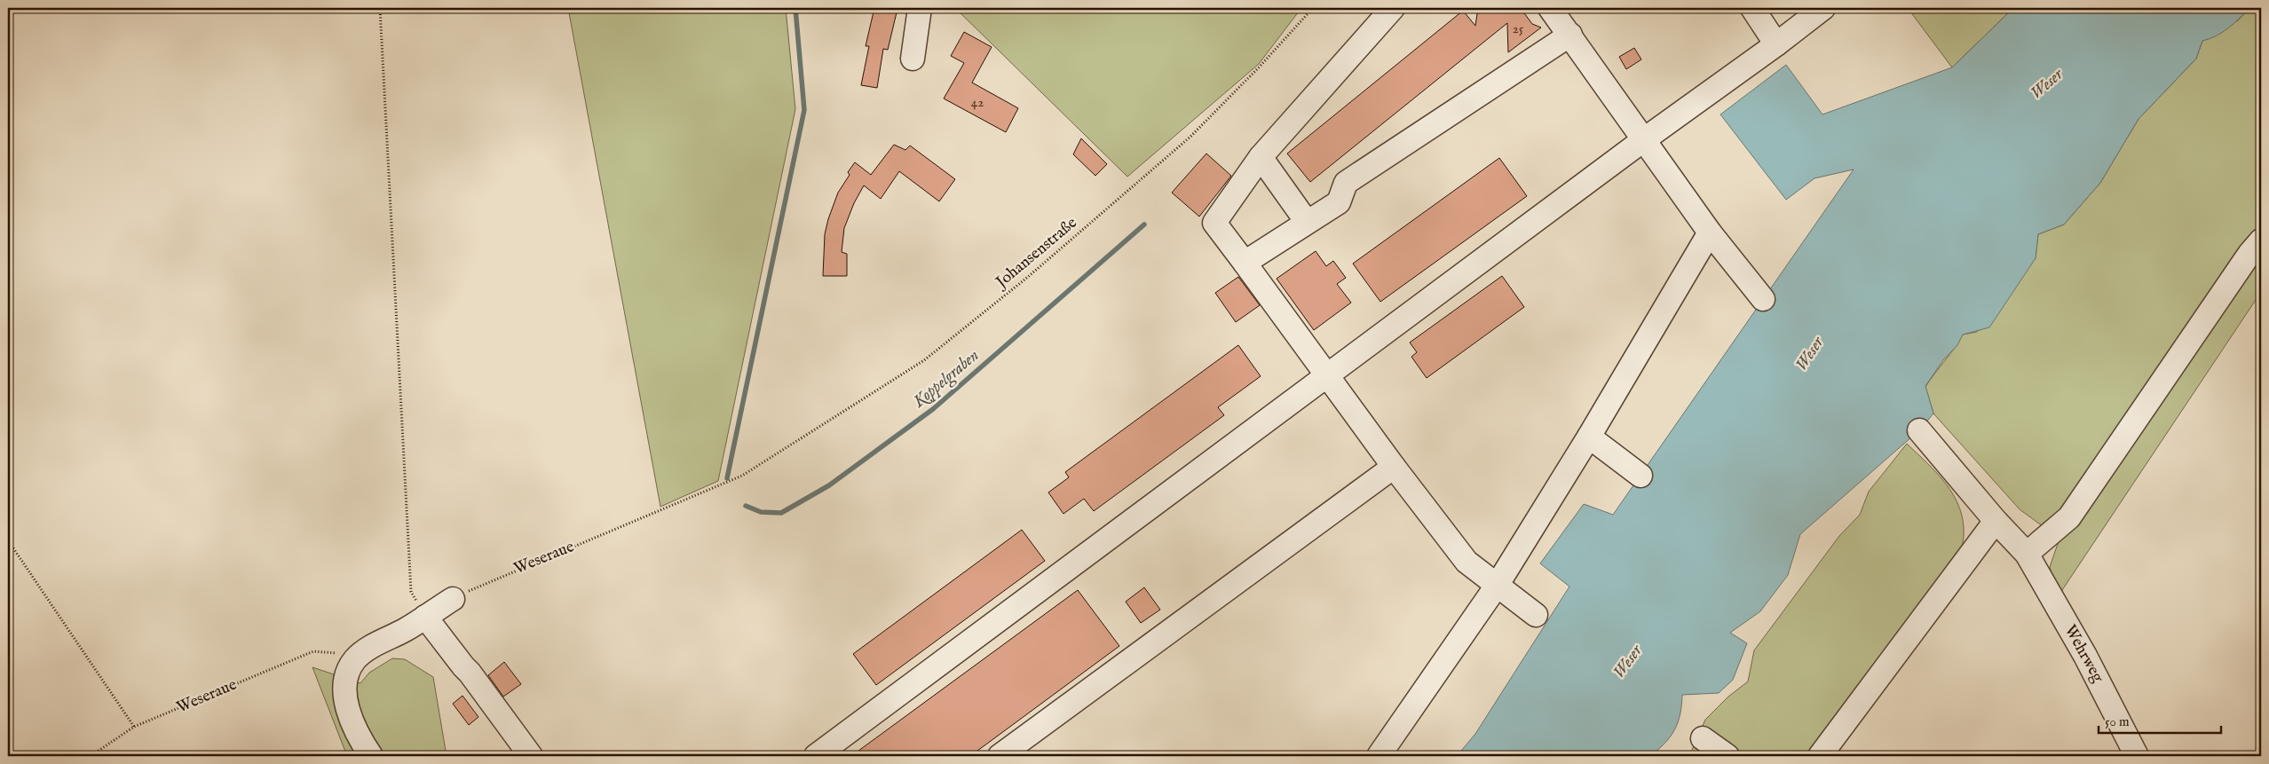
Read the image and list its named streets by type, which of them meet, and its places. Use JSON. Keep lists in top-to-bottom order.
{
  "streets": {
    "street": ["Wehrweg"],
    "path": ["Johansenstraße", "Weseraue"]
  },
  "crossings": [
    ["Johansenstraße", "Weseraue"]
  ],
  "water": ["Weser", "Koppelgraben"],
  "house_numbers": ["25", "42"],
  "scale_bar": "50 m"
}
